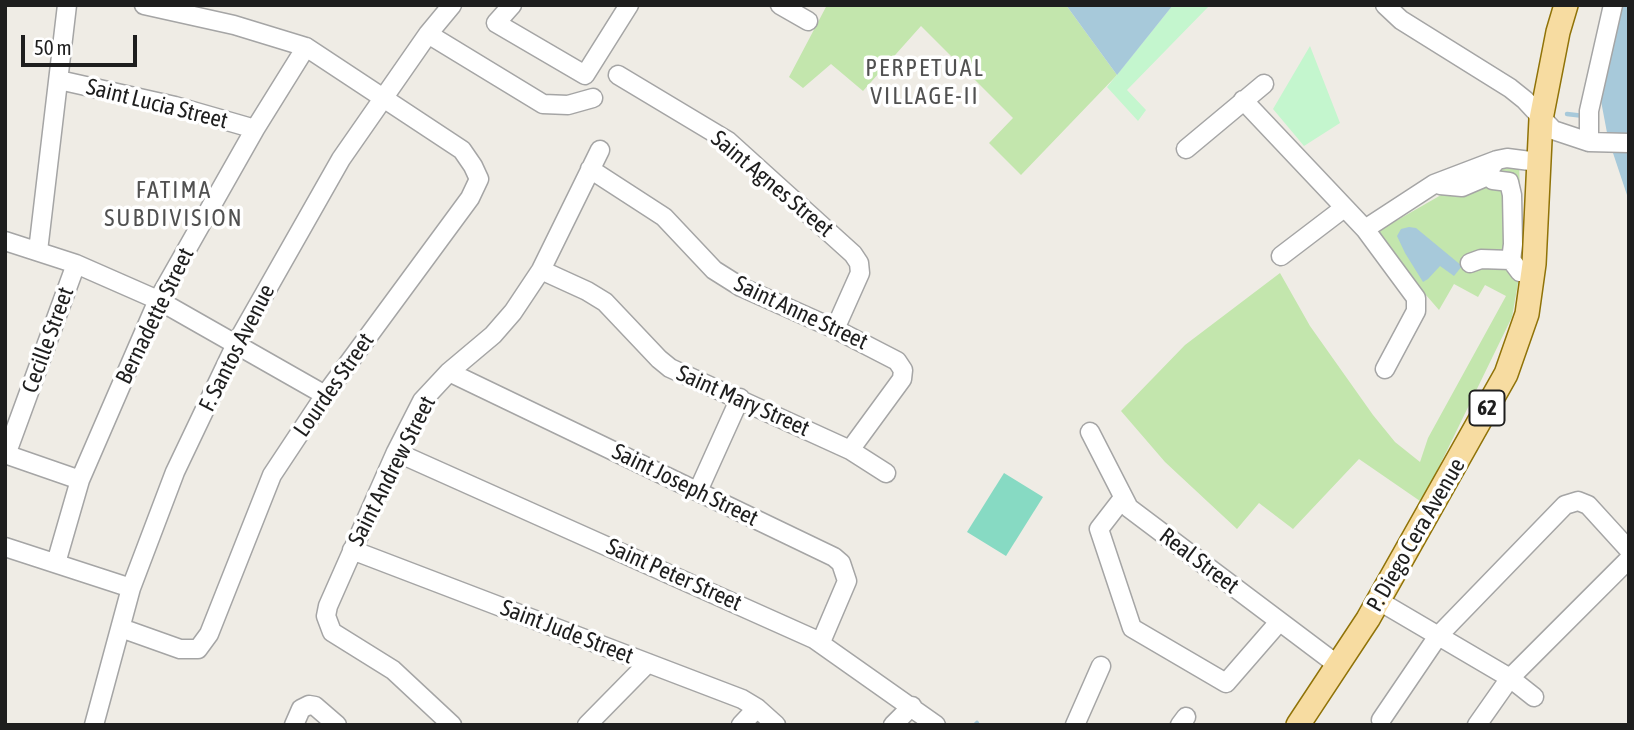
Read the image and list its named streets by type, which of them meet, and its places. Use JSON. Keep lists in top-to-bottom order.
{
  "streets": {
    "main road": ["62", "P. Diego Cera Avenue"],
    "street": [
      "Saint Lucia Street",
      "Saint Agnes Street",
      "Saint Anne Street",
      "Bernadette Street",
      "Cecille Street",
      "F. Santos Avenue",
      "Lourdes Street",
      "Saint Mary Street",
      "Saint Andrew Street",
      "Saint Joseph Street",
      "Real Street",
      "Saint Peter Street",
      "Saint Jude Street"
    ]
  },
  "crossings": [
    ["Saint Lucia Street", "Bernadette Street"],
    ["Saint Agnes Street", "Saint Anne Street"],
    ["Saint Anne Street", "Saint Mary Street"],
    ["Saint Anne Street", "Saint Andrew Street"],
    ["F. Santos Avenue", "Lourdes Street"],
    ["Saint Mary Street", "Saint Andrew Street"],
    ["Saint Andrew Street", "Saint Joseph Street"],
    ["Saint Andrew Street", "Saint Peter Street"],
    ["Saint Andrew Street", "Saint Jude Street"],
    ["Saint Joseph Street", "Saint Peter Street"],
    ["P. Diego Cera Avenue", "Real Street"]
  ],
  "districts": ["PERPETUAL VILLAGE-II", "FATIMA SUBDIVISION"],
  "scale_bar": "50 m"
}
